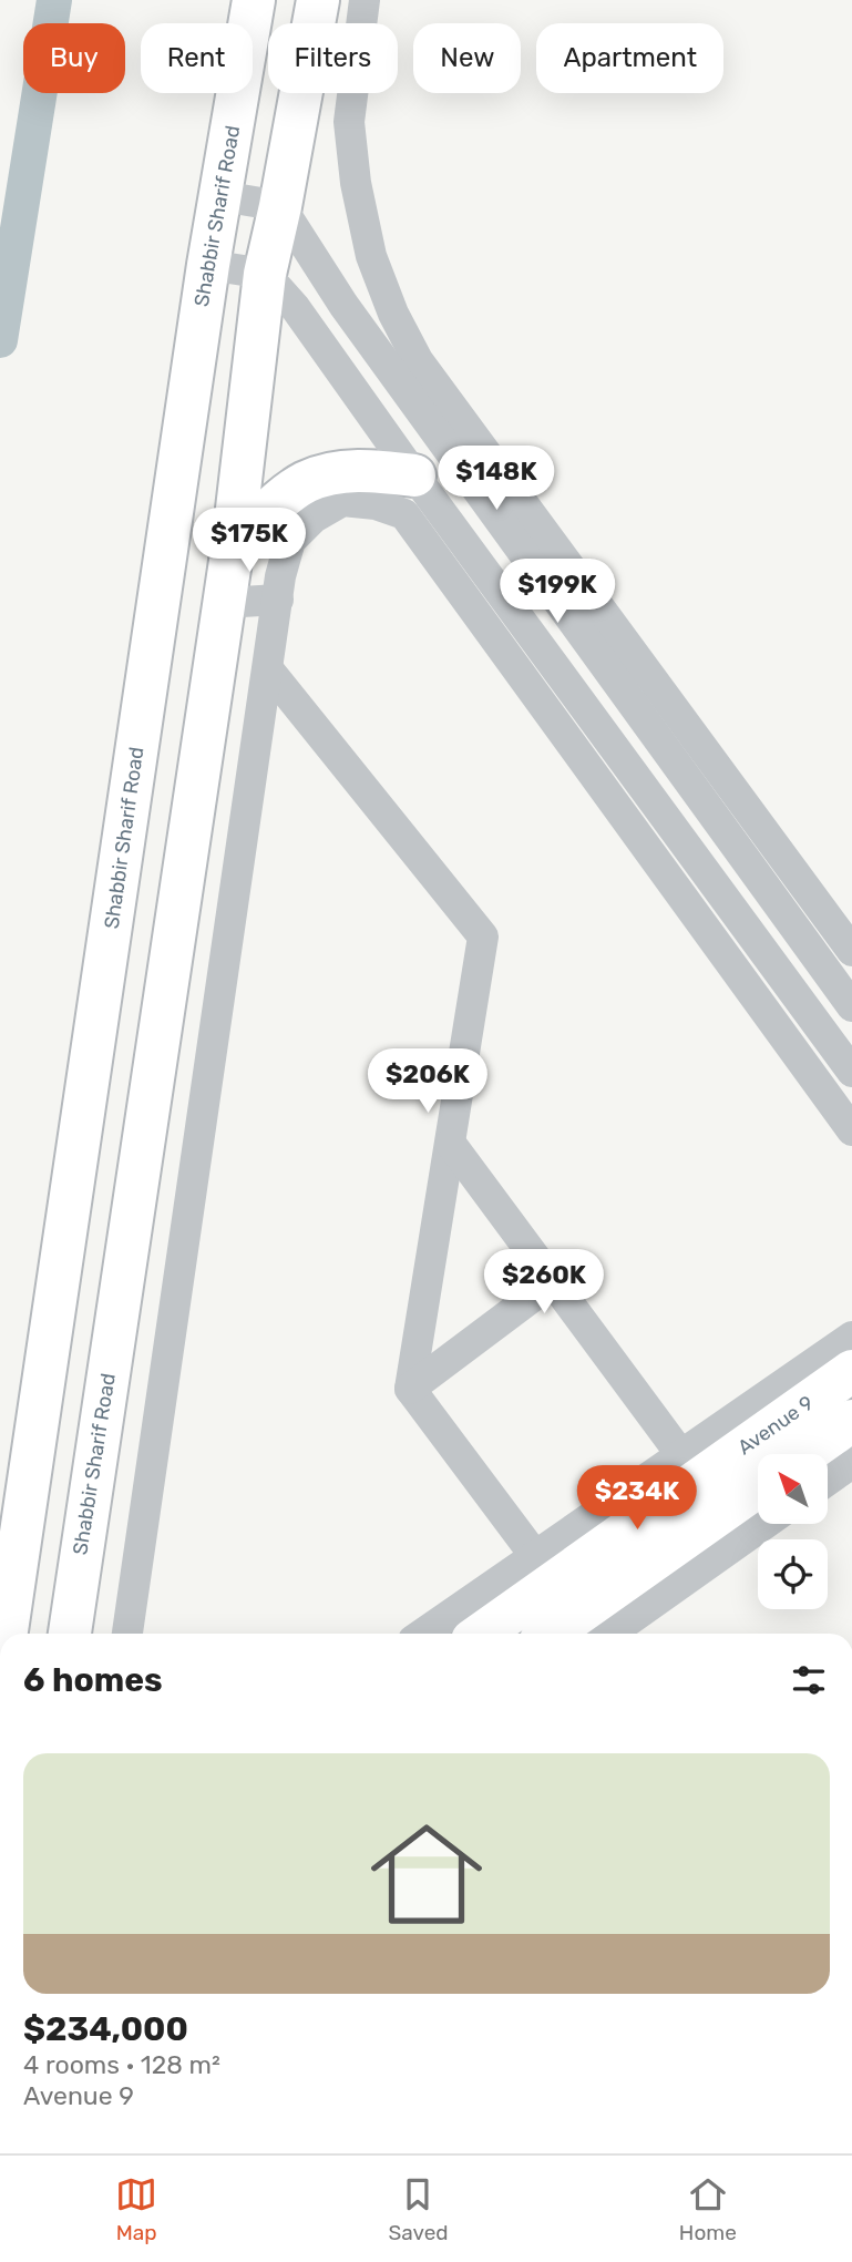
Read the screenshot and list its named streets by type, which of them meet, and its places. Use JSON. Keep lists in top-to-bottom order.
{
  "streets": {
    "main road": ["Shabbir Sharif Road", "Avenue 9"]
  },
  "north": "top left",
  "page": {
    "chip": [
      "Buy",
      "Rent",
      "Filters",
      "New",
      "Apartment"
    ],
    "price": [
      "$148K",
      "$175K",
      "$199K",
      "$206K",
      "$260K",
      "$234K"
    ],
    "heading": "6 homes",
    "list": [
      {
        "name": "$234,000",
        "note": "4 rooms · 128 m² · Avenue 9"
      }
    ],
    "tabs": ["Map", "Saved", "Home"]
  }
}
